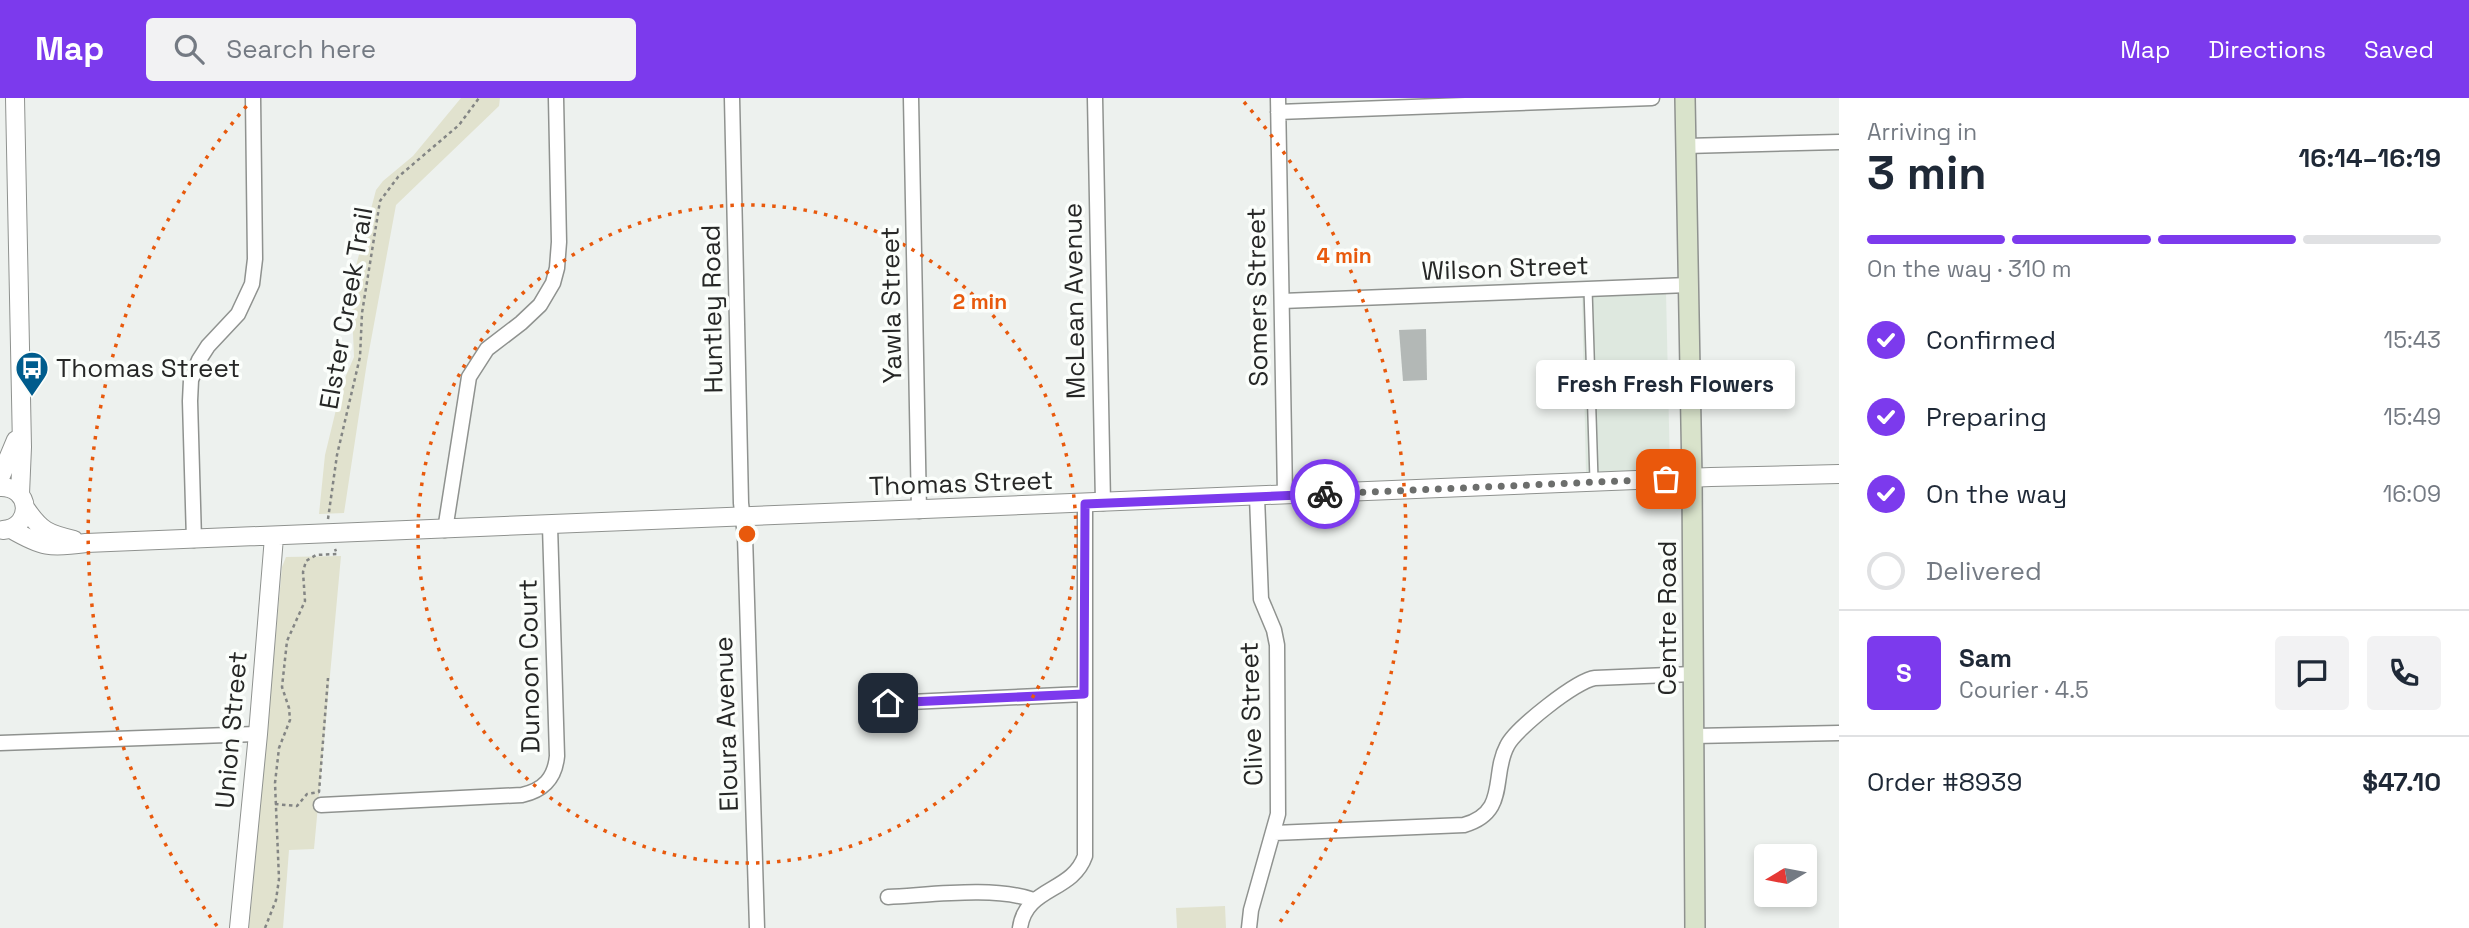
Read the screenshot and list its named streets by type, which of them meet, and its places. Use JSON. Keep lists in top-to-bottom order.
{
  "streets": {
    "main road": ["Centre Road"],
    "street": [
      "Wilson Street",
      "Somers Street",
      "McLean Avenue",
      "Yawla Street",
      "Huntley Road",
      "Thomas Street",
      "Dunoon Court",
      "Clive Street",
      "Eloura Avenue",
      "Union Street"
    ],
    "path": ["Elster Creek Trail"]
  },
  "crossings": [
    ["Wilson Street", "Somers Street"],
    ["Wilson Street", "Centre Road"],
    ["Somers Street", "Thomas Street"],
    ["McLean Avenue", "Thomas Street"],
    ["Yawla Street", "Thomas Street"],
    ["Huntley Road", "Thomas Street"],
    ["Huntley Road", "Eloura Avenue"],
    ["Thomas Street", "Centre Road"],
    ["Thomas Street", "Dunoon Court"],
    ["Thomas Street", "Clive Street"],
    ["Thomas Street", "Eloura Avenue"],
    ["Thomas Street", "Union Street"]
  ],
  "places": {
    "bus stop": ["Thomas Street"],
    "other": ["Fresh Fresh Flowers"]
  },
  "north": "left",
  "page": {
    "header": "Map",
    "search": "Search here",
    "nav": ["Map", "Directions", "Saved"],
    "heading": ["3 min", "Arriving in", "16:14–16:19"],
    "panel": [
      "Sam",
      "Courier · 4.5",
      "Order #8939",
      "$47.10"
    ],
    "bar": "On the way · 310 m",
    "list": [
      ["Confirmed", "15:43"],
      ["Preparing", "15:49"],
      ["On the way", "16:09"],
      "Delivered"
    ],
    "bubble": "Fresh Fresh Flowers",
    "round": "S"
  },
  "rings": ["4 min", "2 min"]
}
